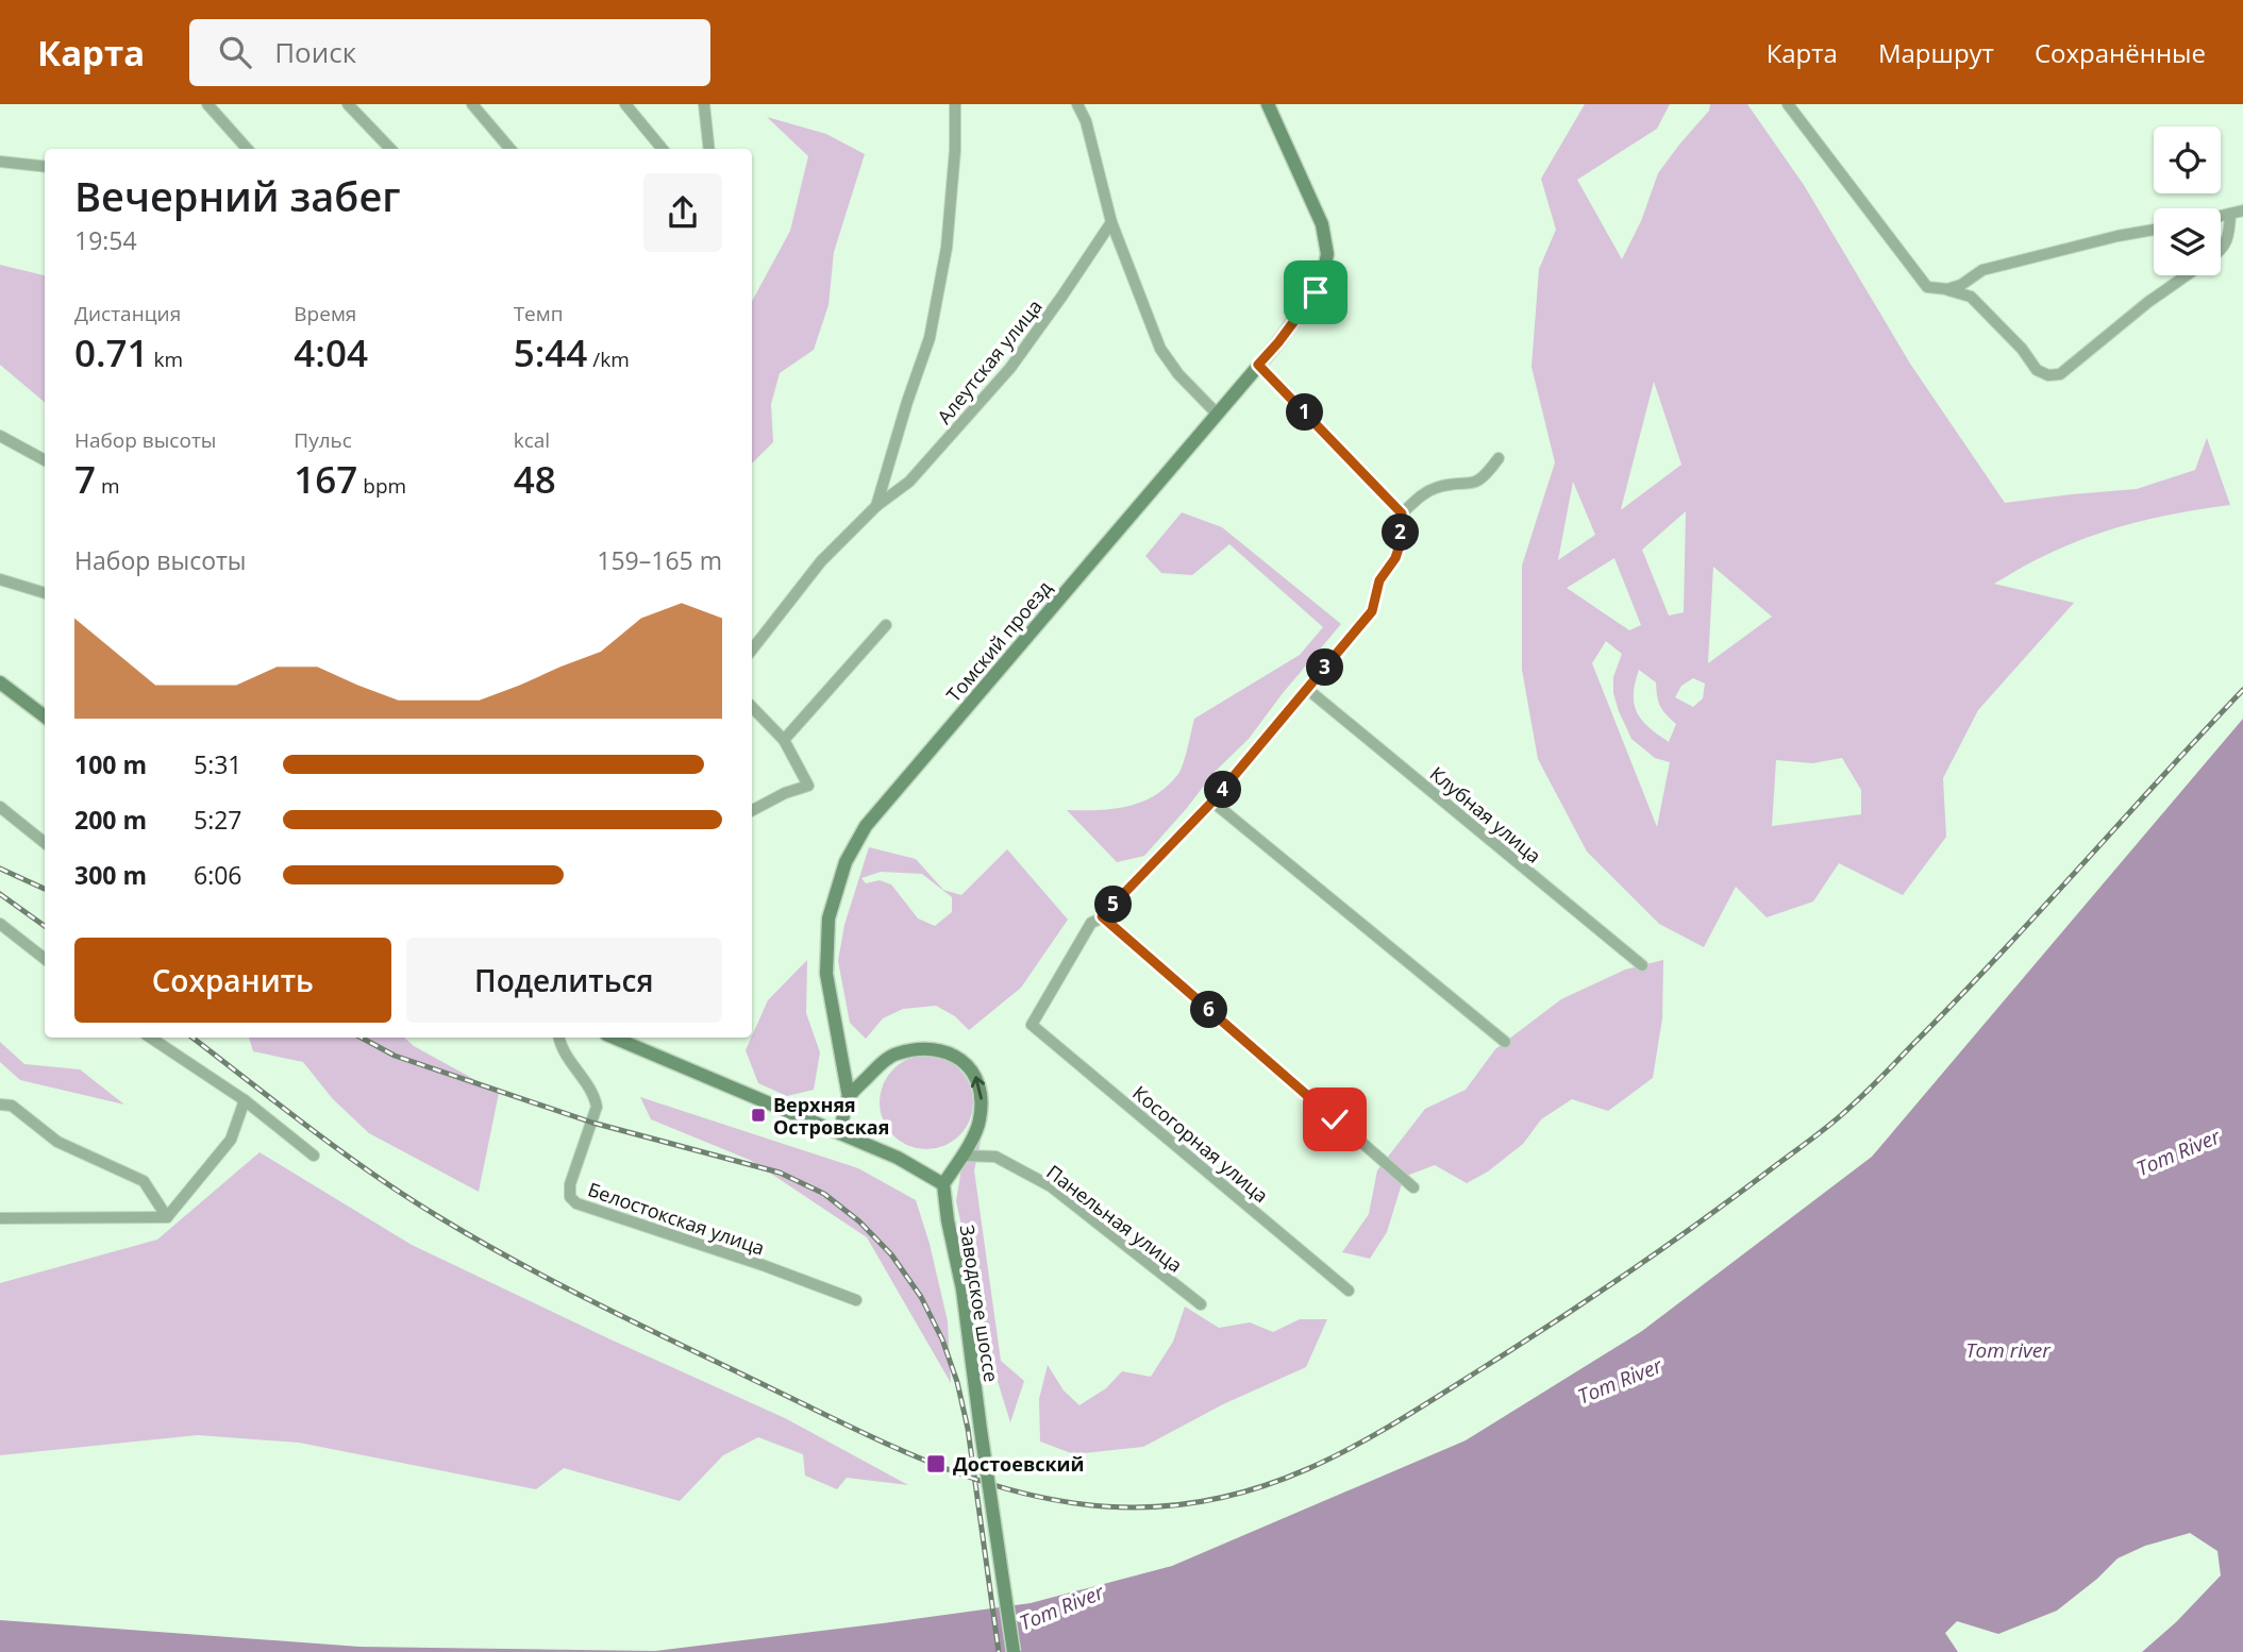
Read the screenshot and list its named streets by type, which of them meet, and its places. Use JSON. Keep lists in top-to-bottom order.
{
  "streets": {
    "main road": ["Томский проезд", "Заводское шоссе"],
    "street": [
      "Алеутская улица",
      "Клубная улица",
      "Косогорная улица",
      "Белостокская улица",
      "Панельная улица"
    ]
  },
  "crossings": [
    ["Томский проезд", "Панельная улица"],
    ["Томский проезд", "Заводское шоссе"],
    ["Панельная улица", "Заводское шоссе"]
  ],
  "water": ["Tom River", "Tom river"],
  "places": {
    "transit": ["Верхняя Островская", "Достоевский"]
  },
  "page": {
    "header": "Карта",
    "search": "Поиск",
    "nav": ["Карта", "Маршрут", "Сохранённые"],
    "heading": ["Вечерний забег", "19:54"],
    "stats": [
      ["Дистанция", "0.71 km"],
      ["Время", "4:04"],
      ["Темп", "5:44 /km"],
      ["Набор высоты", "7 m"],
      ["Пульс", "167 bpm"],
      ["kcal", "48"]
    ],
    "pins": [
      "1",
      "2",
      "3",
      "4",
      "5",
      "6"
    ],
    "chart": ["Набор высоты", "159–165 m"],
    "list": [
      {
        "name": "100 m",
        "note": "5:31"
      },
      {
        "name": "200 m",
        "note": "5:27"
      },
      {
        "name": "300 m",
        "note": "6:06"
      }
    ],
    "buttons": ["Сохранить", "Поделиться"]
  }
}
